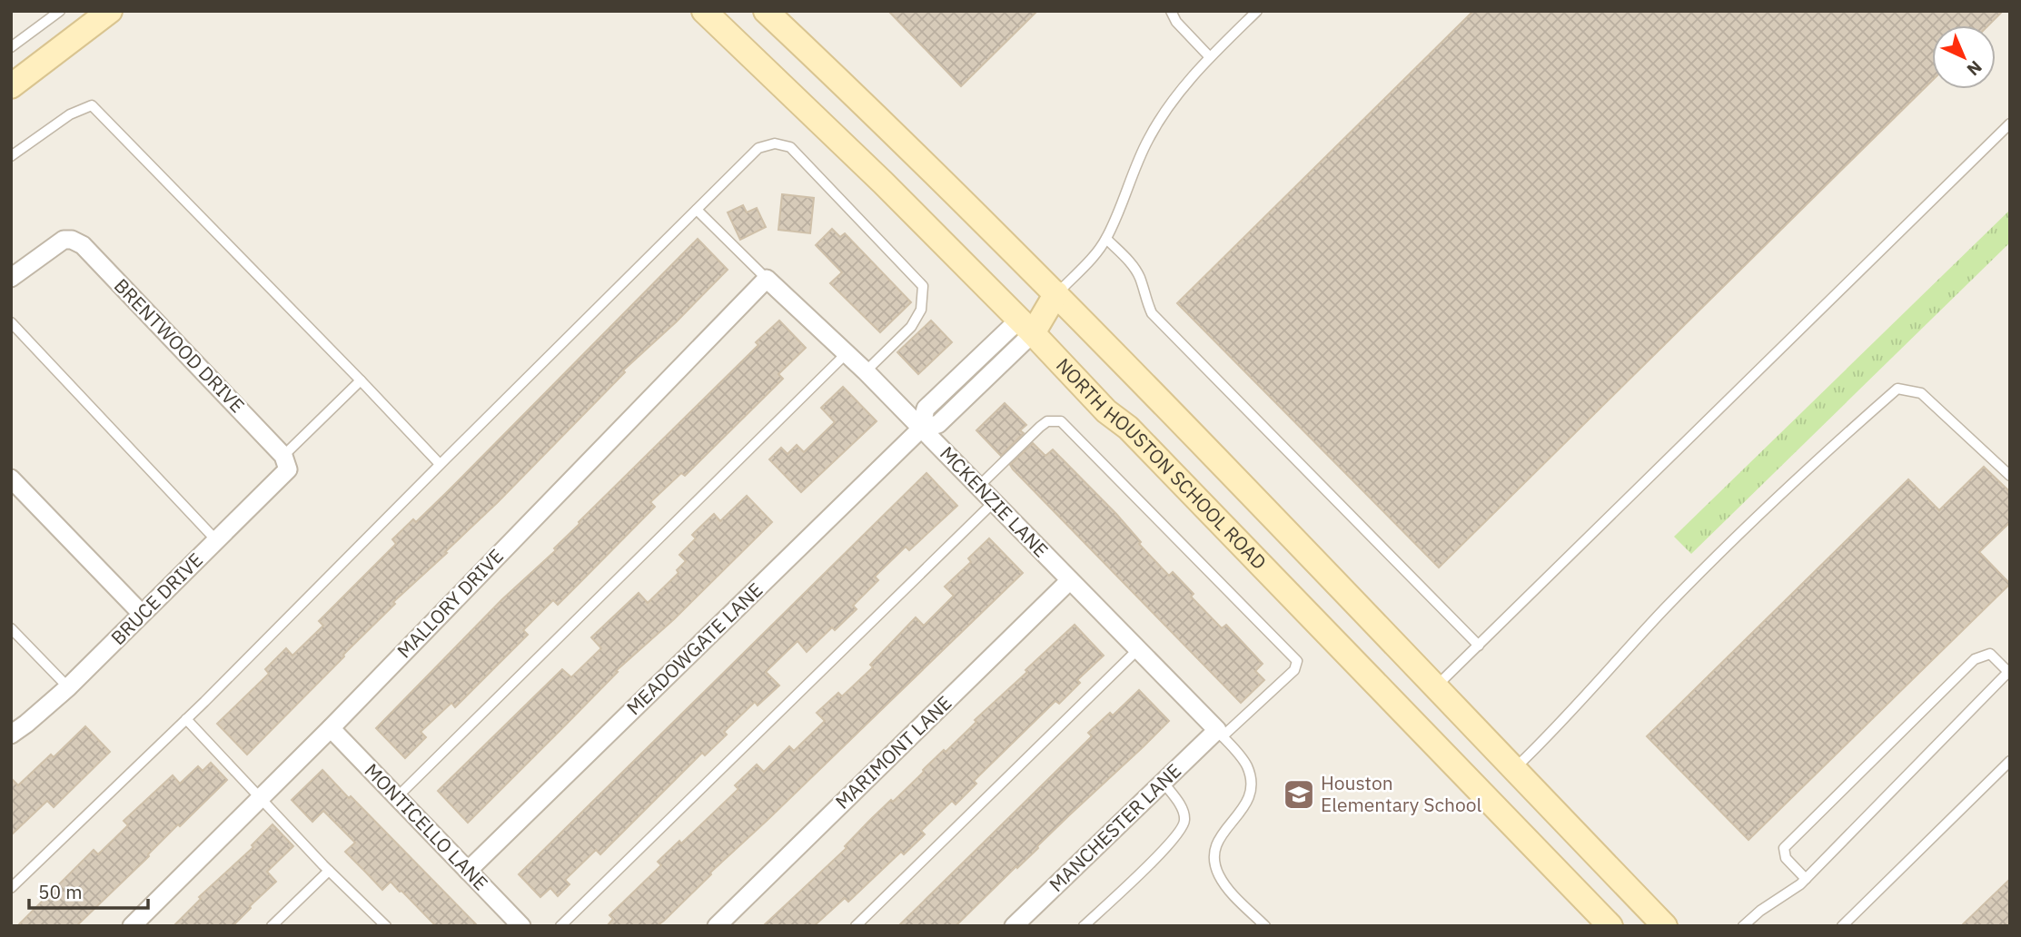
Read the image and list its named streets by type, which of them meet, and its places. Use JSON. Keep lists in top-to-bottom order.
{
  "streets": {
    "main road": ["NORTH HOUSTON SCHOOL ROAD"],
    "street": [
      "BRENTWOOD DRIVE",
      "MCKENZIE LANE",
      "BRUCE DRIVE",
      "MALLORY DRIVE",
      "MEADOWGATE LANE",
      "MARIMONT LANE",
      "MONTICELLO LANE",
      "MANCHESTER LANE"
    ]
  },
  "crossings": [
    ["BRENTWOOD DRIVE", "BRUCE DRIVE"],
    ["NORTH HOUSTON SCHOOL ROAD", "MEADOWGATE LANE"],
    ["MCKENZIE LANE", "MALLORY DRIVE"],
    ["MCKENZIE LANE", "MEADOWGATE LANE"],
    ["MCKENZIE LANE", "MARIMONT LANE"],
    ["MCKENZIE LANE", "MANCHESTER LANE"],
    ["MALLORY DRIVE", "MONTICELLO LANE"],
    ["MEADOWGATE LANE", "MONTICELLO LANE"]
  ],
  "places": {
    "school or university": ["Houston Elementary School"]
  },
  "scale_bar": "50 m",
  "north": "bottom right"
}
